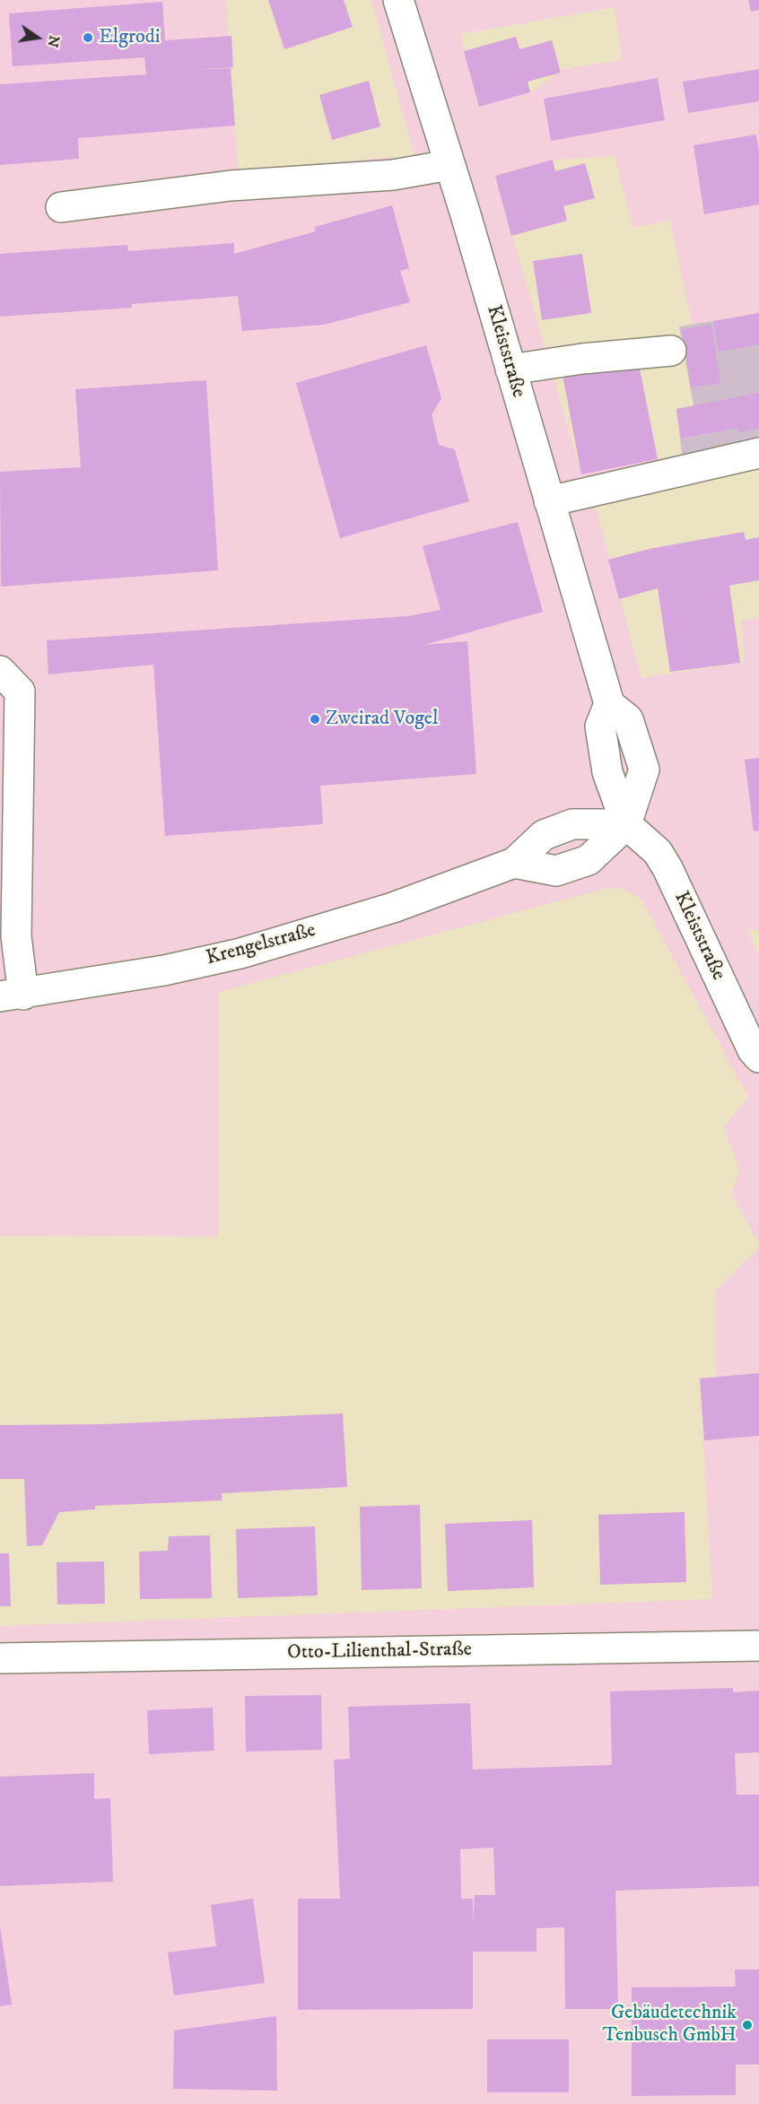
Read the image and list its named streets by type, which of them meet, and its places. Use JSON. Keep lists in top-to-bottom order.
{
  "streets": {
    "street": ["Kleiststraße", "Krengelstraße", "Otto-Lilienthal-Straße"]
  },
  "crossings": [
    ["Kleiststraße", "Krengelstraße"]
  ],
  "places": ["Elgrodi", "Zweirad Vogel", "Gebäudetechnik Tenbusch GmbH"],
  "north": "right"
}
